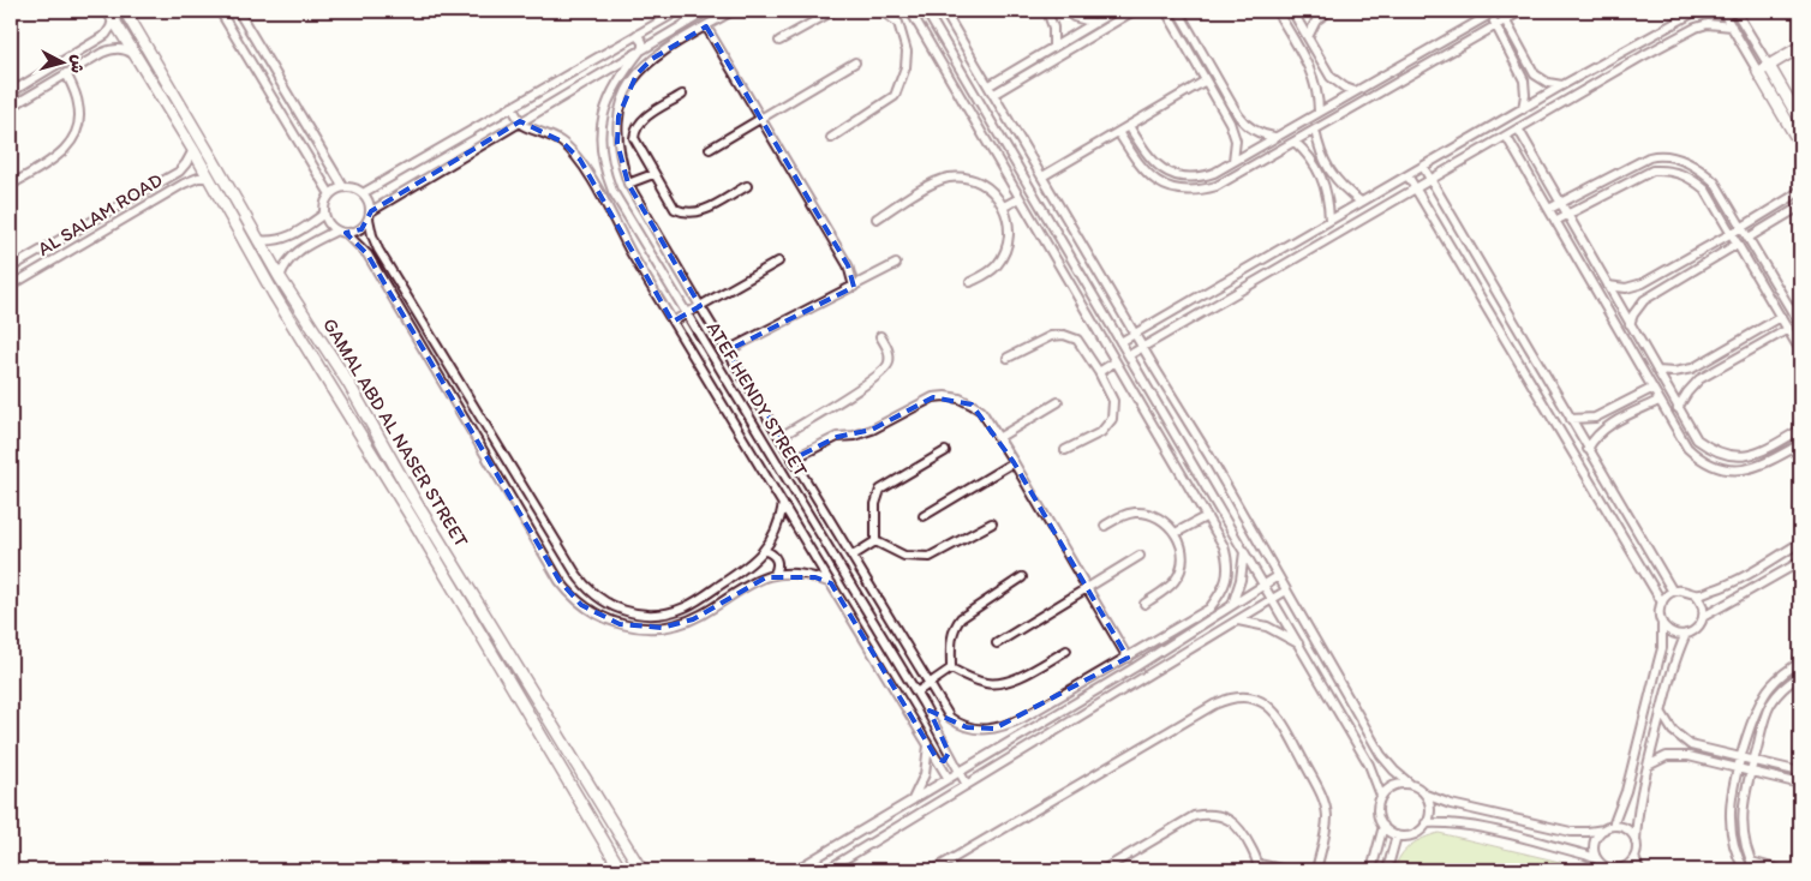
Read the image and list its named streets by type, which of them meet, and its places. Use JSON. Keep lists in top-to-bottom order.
{
  "streets": {
    "main road": ["GAMAL ABD AL NASER STREET"],
    "street": ["AL SALAM ROAD", "ATEF HENDY STREET"]
  },
  "crossings": [
    ["AL SALAM ROAD", "GAMAL ABD AL NASER STREET"]
  ],
  "north": "right"
}
